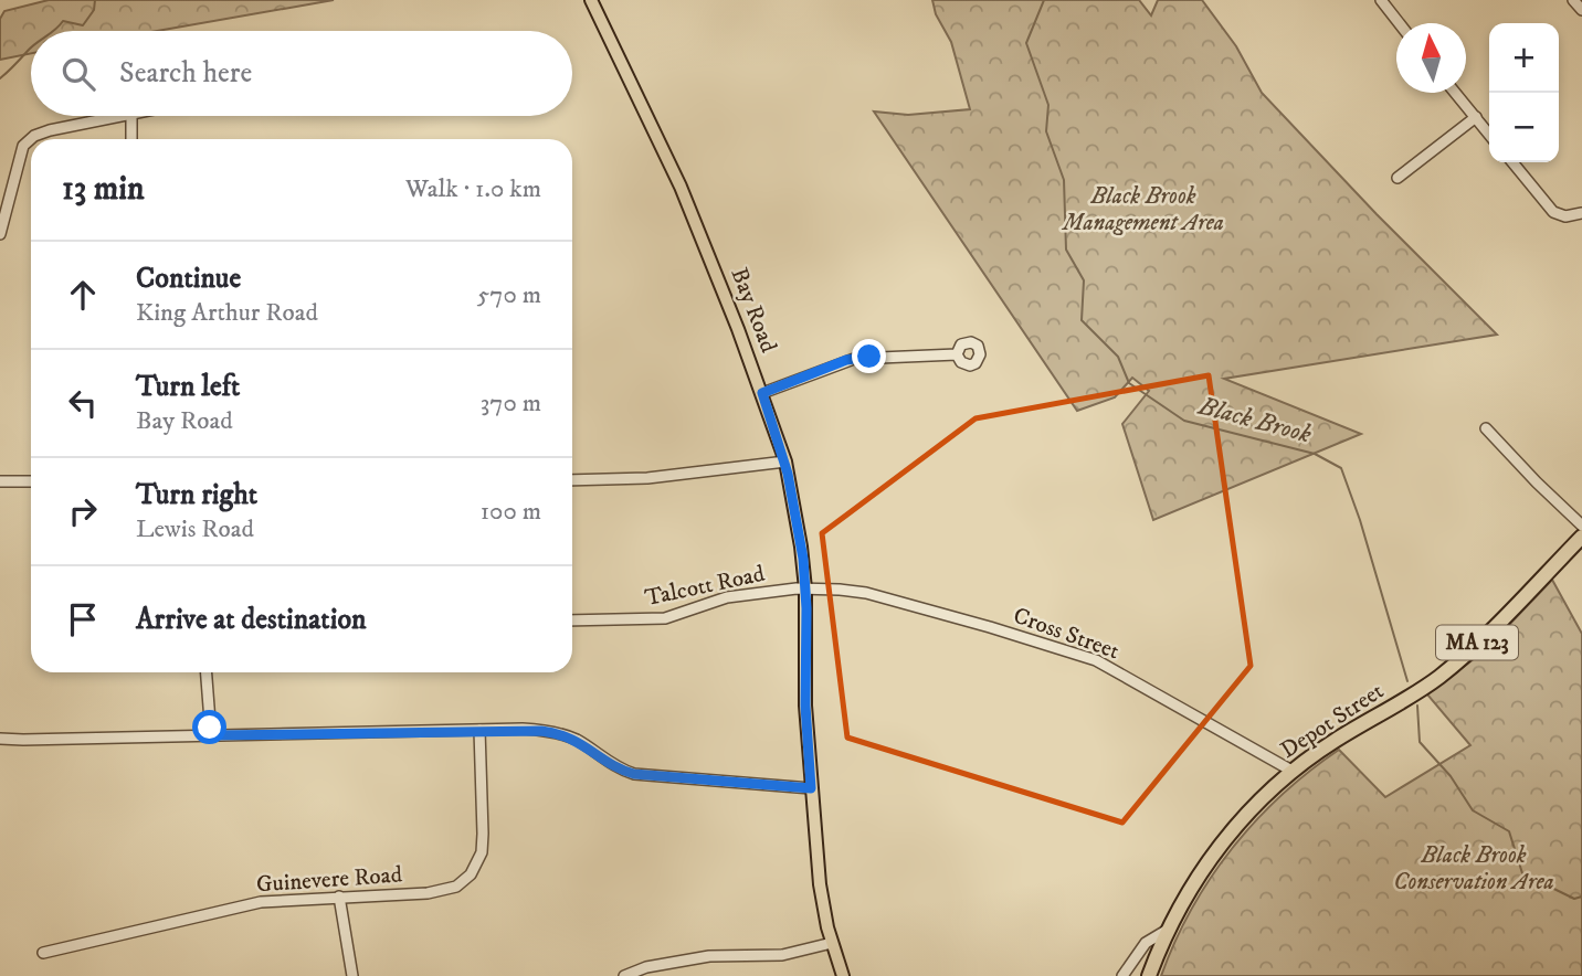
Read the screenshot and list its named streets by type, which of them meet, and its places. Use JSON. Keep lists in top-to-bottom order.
{
  "streets": {
    "highway": ["MA 123", "Depot Street"],
    "main road": ["Bay Road"],
    "street": ["Talcott Road", "Cross Street", "Guinevere Road"]
  },
  "crossings": [
    ["Bay Road", "Talcott Road"],
    ["Bay Road", "Cross Street"],
    ["Talcott Road", "Cross Street"],
    ["Cross Street", "Depot Street"]
  ],
  "water": ["Black Brook"],
  "parks": ["Black Brook Management Area", "Black Brook Conservation Area"],
  "north": "top",
  "page": {
    "map_buttons": ["+", "−"],
    "search": "Search here",
    "heading": ["13 min", "Walk · 1.0 km"],
    "list": [
      ["Continue", "King Arthur Road", "570 m"],
      ["Turn left", "Bay Road", "370 m"],
      ["Turn right", "Lewis Road", "100 m"],
      "Arrive at destination"
    ]
  }
}
